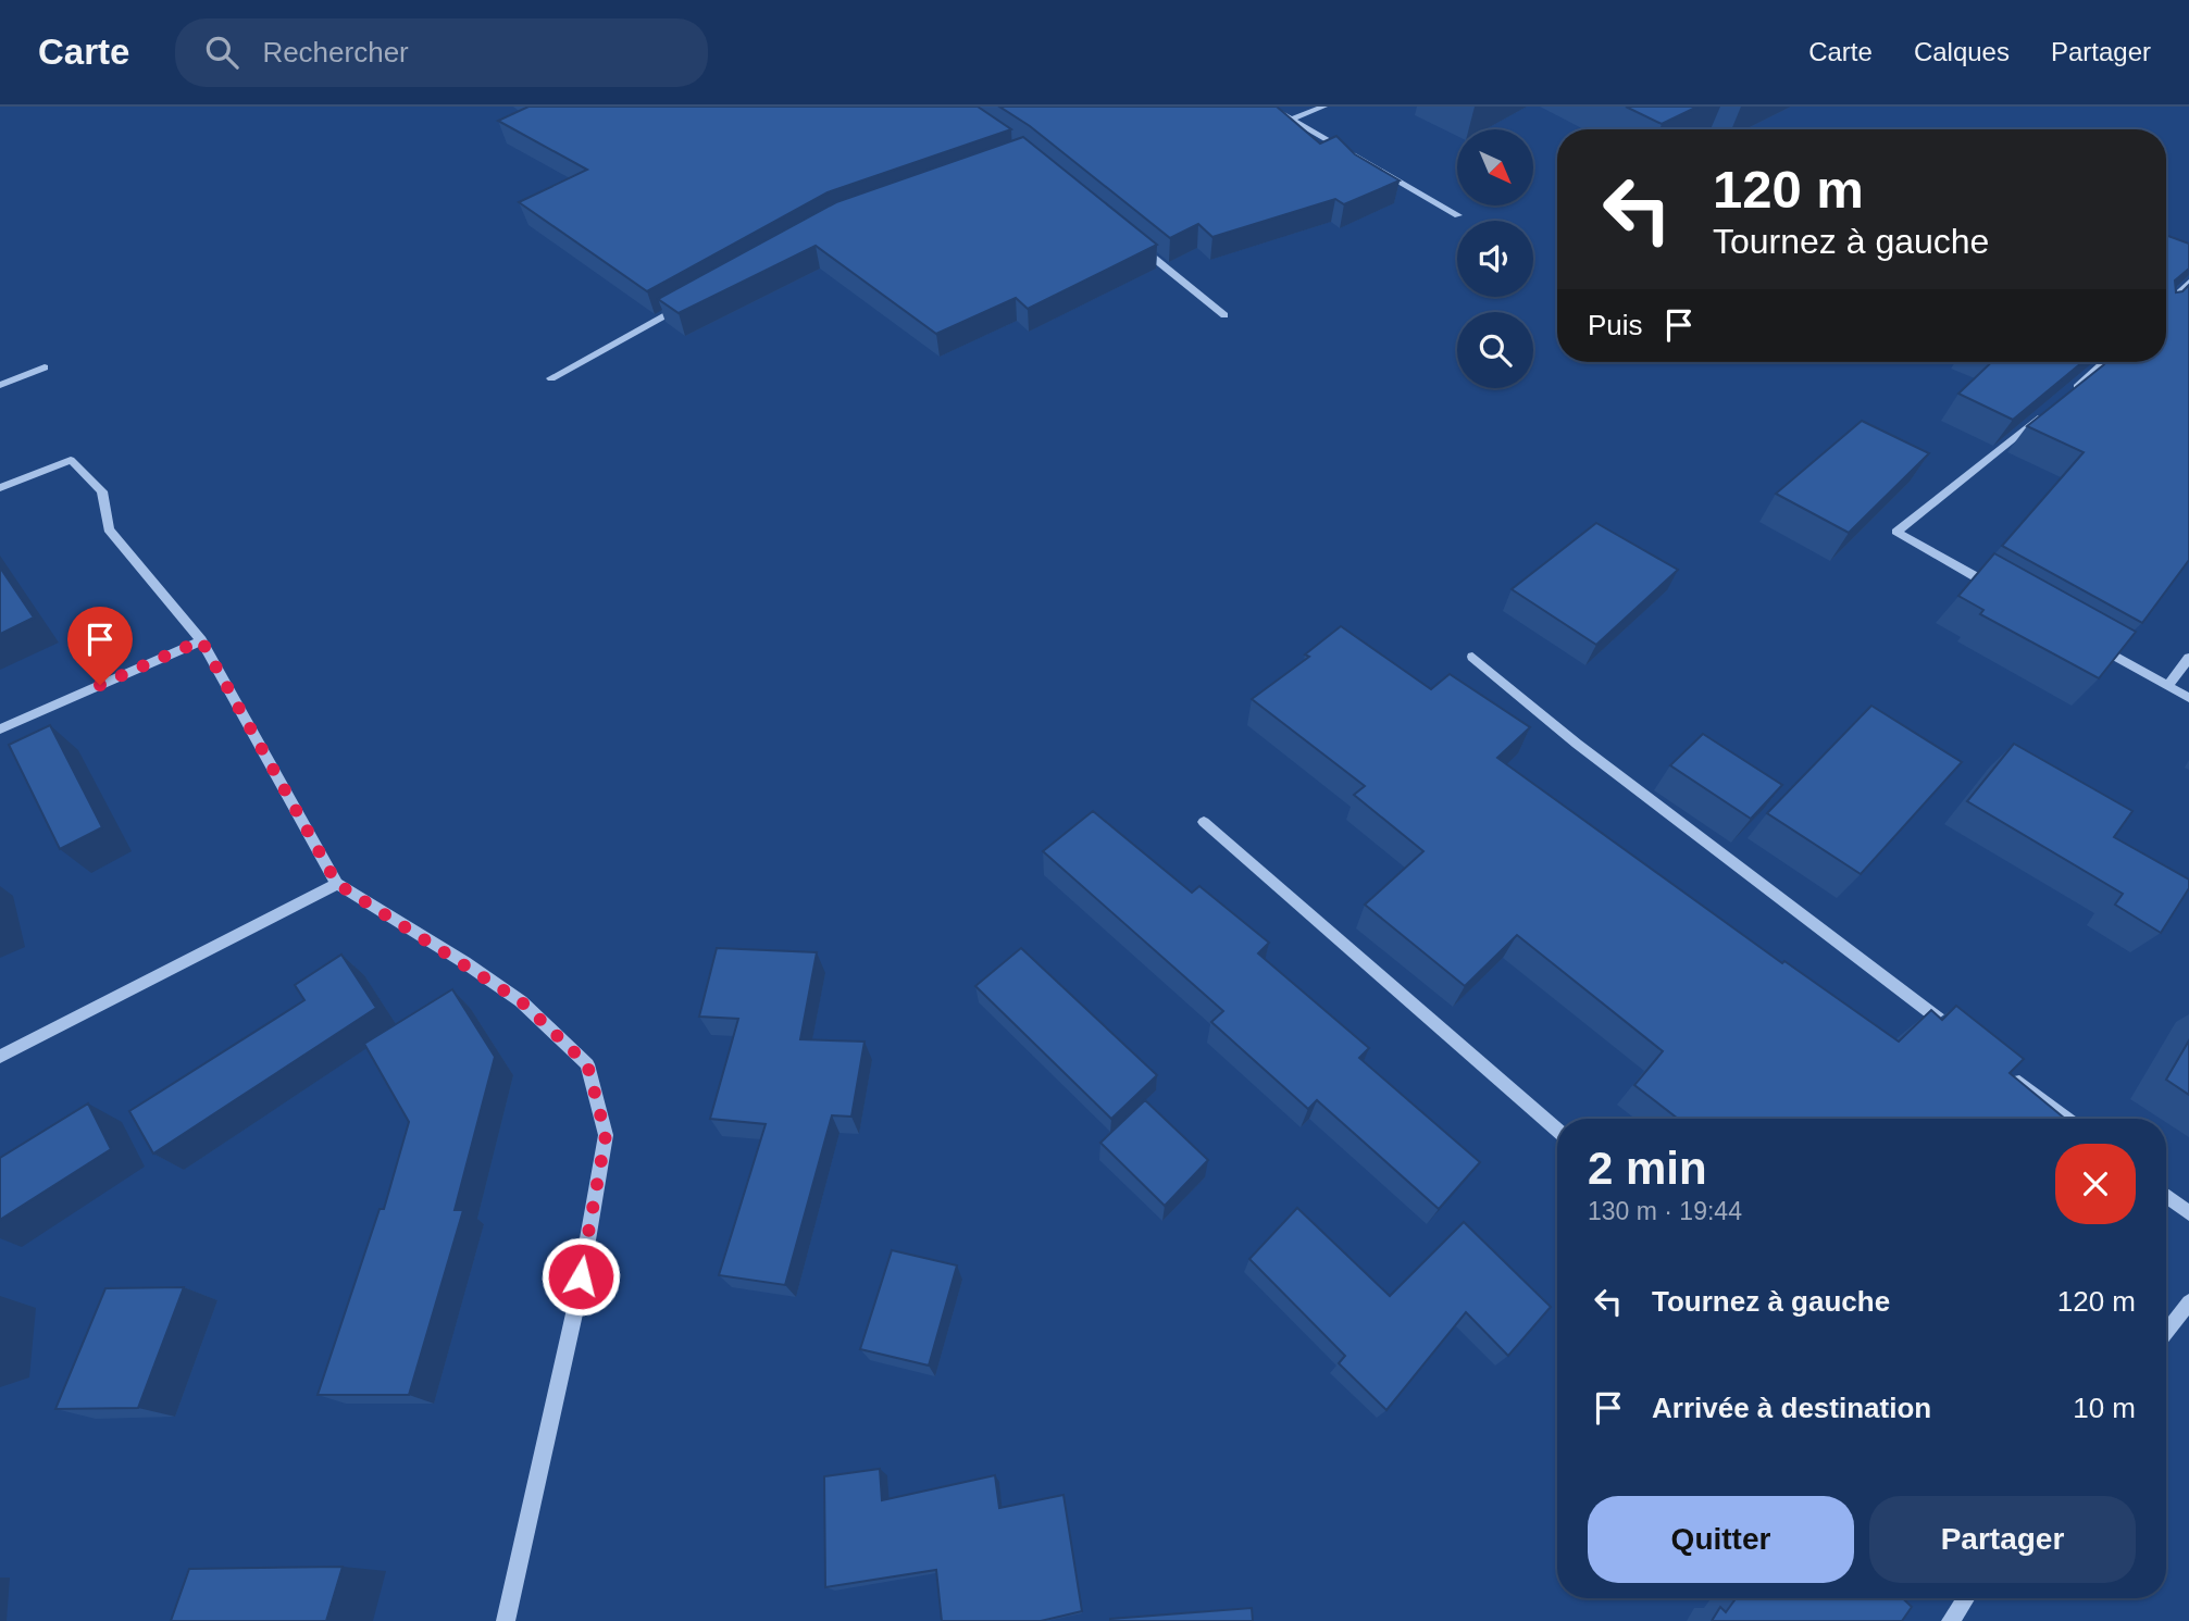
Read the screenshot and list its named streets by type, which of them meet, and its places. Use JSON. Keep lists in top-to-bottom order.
{
  "north": "bottom right",
  "page": {
    "header": "Carte",
    "search": "Rechercher",
    "nav": ["Carte", "Calques", "Partager"],
    "turn": ["120 m", "Tournez à gauche"],
    "then": "Puis",
    "heading": ["2 min", "130 m · 19:44"],
    "list": [
      {
        "name": "Tournez à gauche",
        "value": "120 m"
      },
      {
        "name": "Arrivée à destination",
        "value": "10 m"
      }
    ],
    "buttons": ["Quitter", "Partager"]
  }
}
